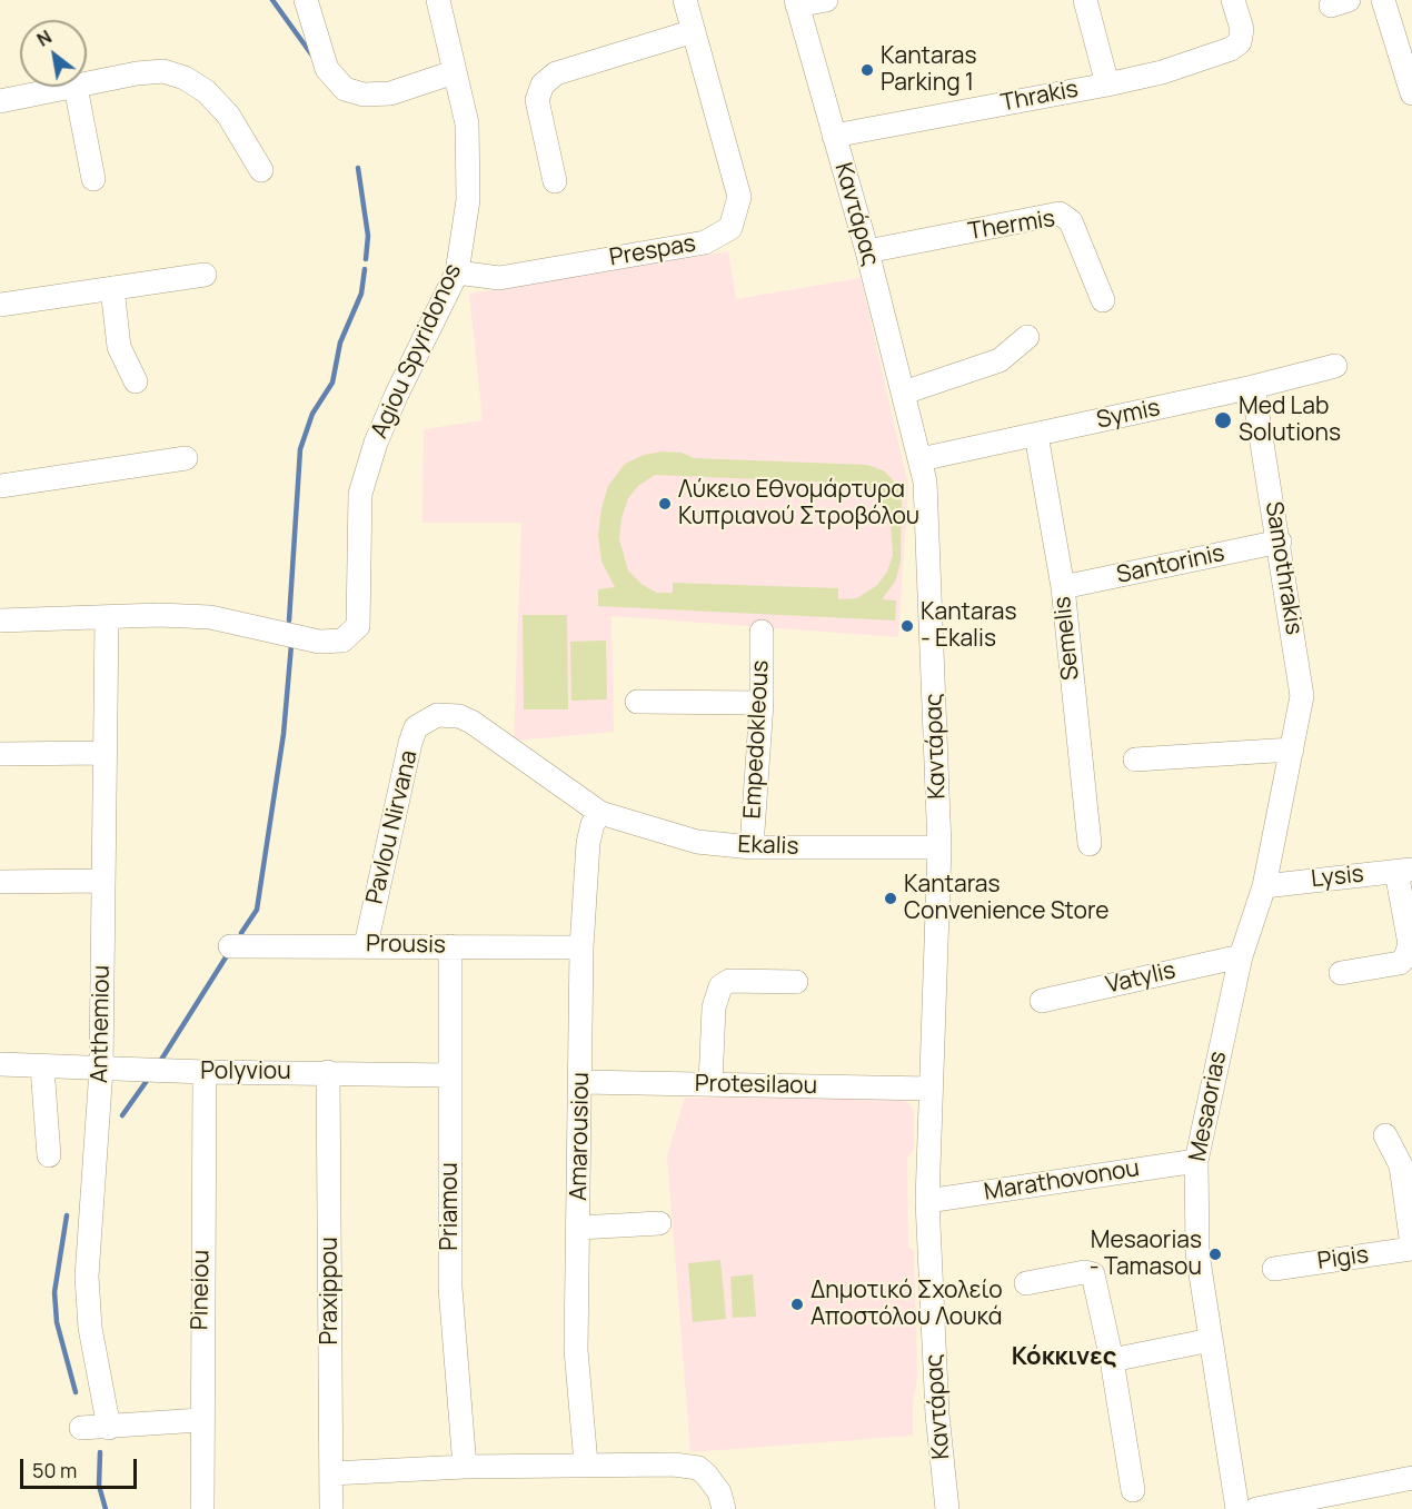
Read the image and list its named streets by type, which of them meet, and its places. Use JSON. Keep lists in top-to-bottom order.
{
  "streets": {
    "street": [
      "Thrakis",
      "Καντάρας",
      "Thermis",
      "Prespas",
      "Agiou Spyridonos",
      "Symis",
      "Santorinis",
      "Samothrakis",
      "Semelis",
      "Empedokleous",
      "Pavlou Nirvana",
      "Ekalis",
      "Lysis",
      "Prousis",
      "Vatylis",
      "Anthemiou",
      "Polyviou",
      "Protesilaou",
      "Mesaorias",
      "Amarousiou",
      "Marathovonou",
      "Priamou",
      "Pigis",
      "Pineiou",
      "Praxippou"
    ]
  },
  "crossings": [
    ["Thrakis", "Καντάρας"],
    ["Καντάρας", "Thermis"],
    ["Καντάρας", "Symis"],
    ["Καντάρας", "Ekalis"],
    ["Καντάρας", "Protesilaou"],
    ["Καντάρας", "Marathovonou"],
    ["Prespas", "Agiou Spyridonos"],
    ["Agiou Spyridonos", "Anthemiou"],
    ["Symis", "Samothrakis"],
    ["Symis", "Semelis"],
    ["Santorinis", "Samothrakis"],
    ["Santorinis", "Semelis"],
    ["Samothrakis", "Mesaorias"],
    ["Empedokleous", "Ekalis"],
    ["Pavlou Nirvana", "Ekalis"],
    ["Pavlou Nirvana", "Prousis"],
    ["Pavlou Nirvana", "Amarousiou"],
    ["Ekalis", "Amarousiou"],
    ["Lysis", "Mesaorias"],
    ["Prousis", "Amarousiou"],
    ["Prousis", "Priamou"],
    ["Vatylis", "Mesaorias"],
    ["Anthemiou", "Polyviou"],
    ["Polyviou", "Priamou"],
    ["Polyviou", "Pineiou"],
    ["Polyviou", "Praxippou"],
    ["Protesilaou", "Amarousiou"],
    ["Mesaorias", "Marathovonou"]
  ],
  "districts": ["Κόκκινες"],
  "places": [
    "Kantaras Parking 1",
    "Med Lab Solutions",
    "Λύκειο Εθνομάρτυρα Κυπριανού Στροβόλου",
    "Kantaras - Ekalis",
    "Kantaras Convenience Store",
    "Mesaorias - Tamasou",
    "Δημοτικό Σχολείο Αποστόλου Λουκά"
  ],
  "scale_bar": "50 m",
  "north": "top left"
}
